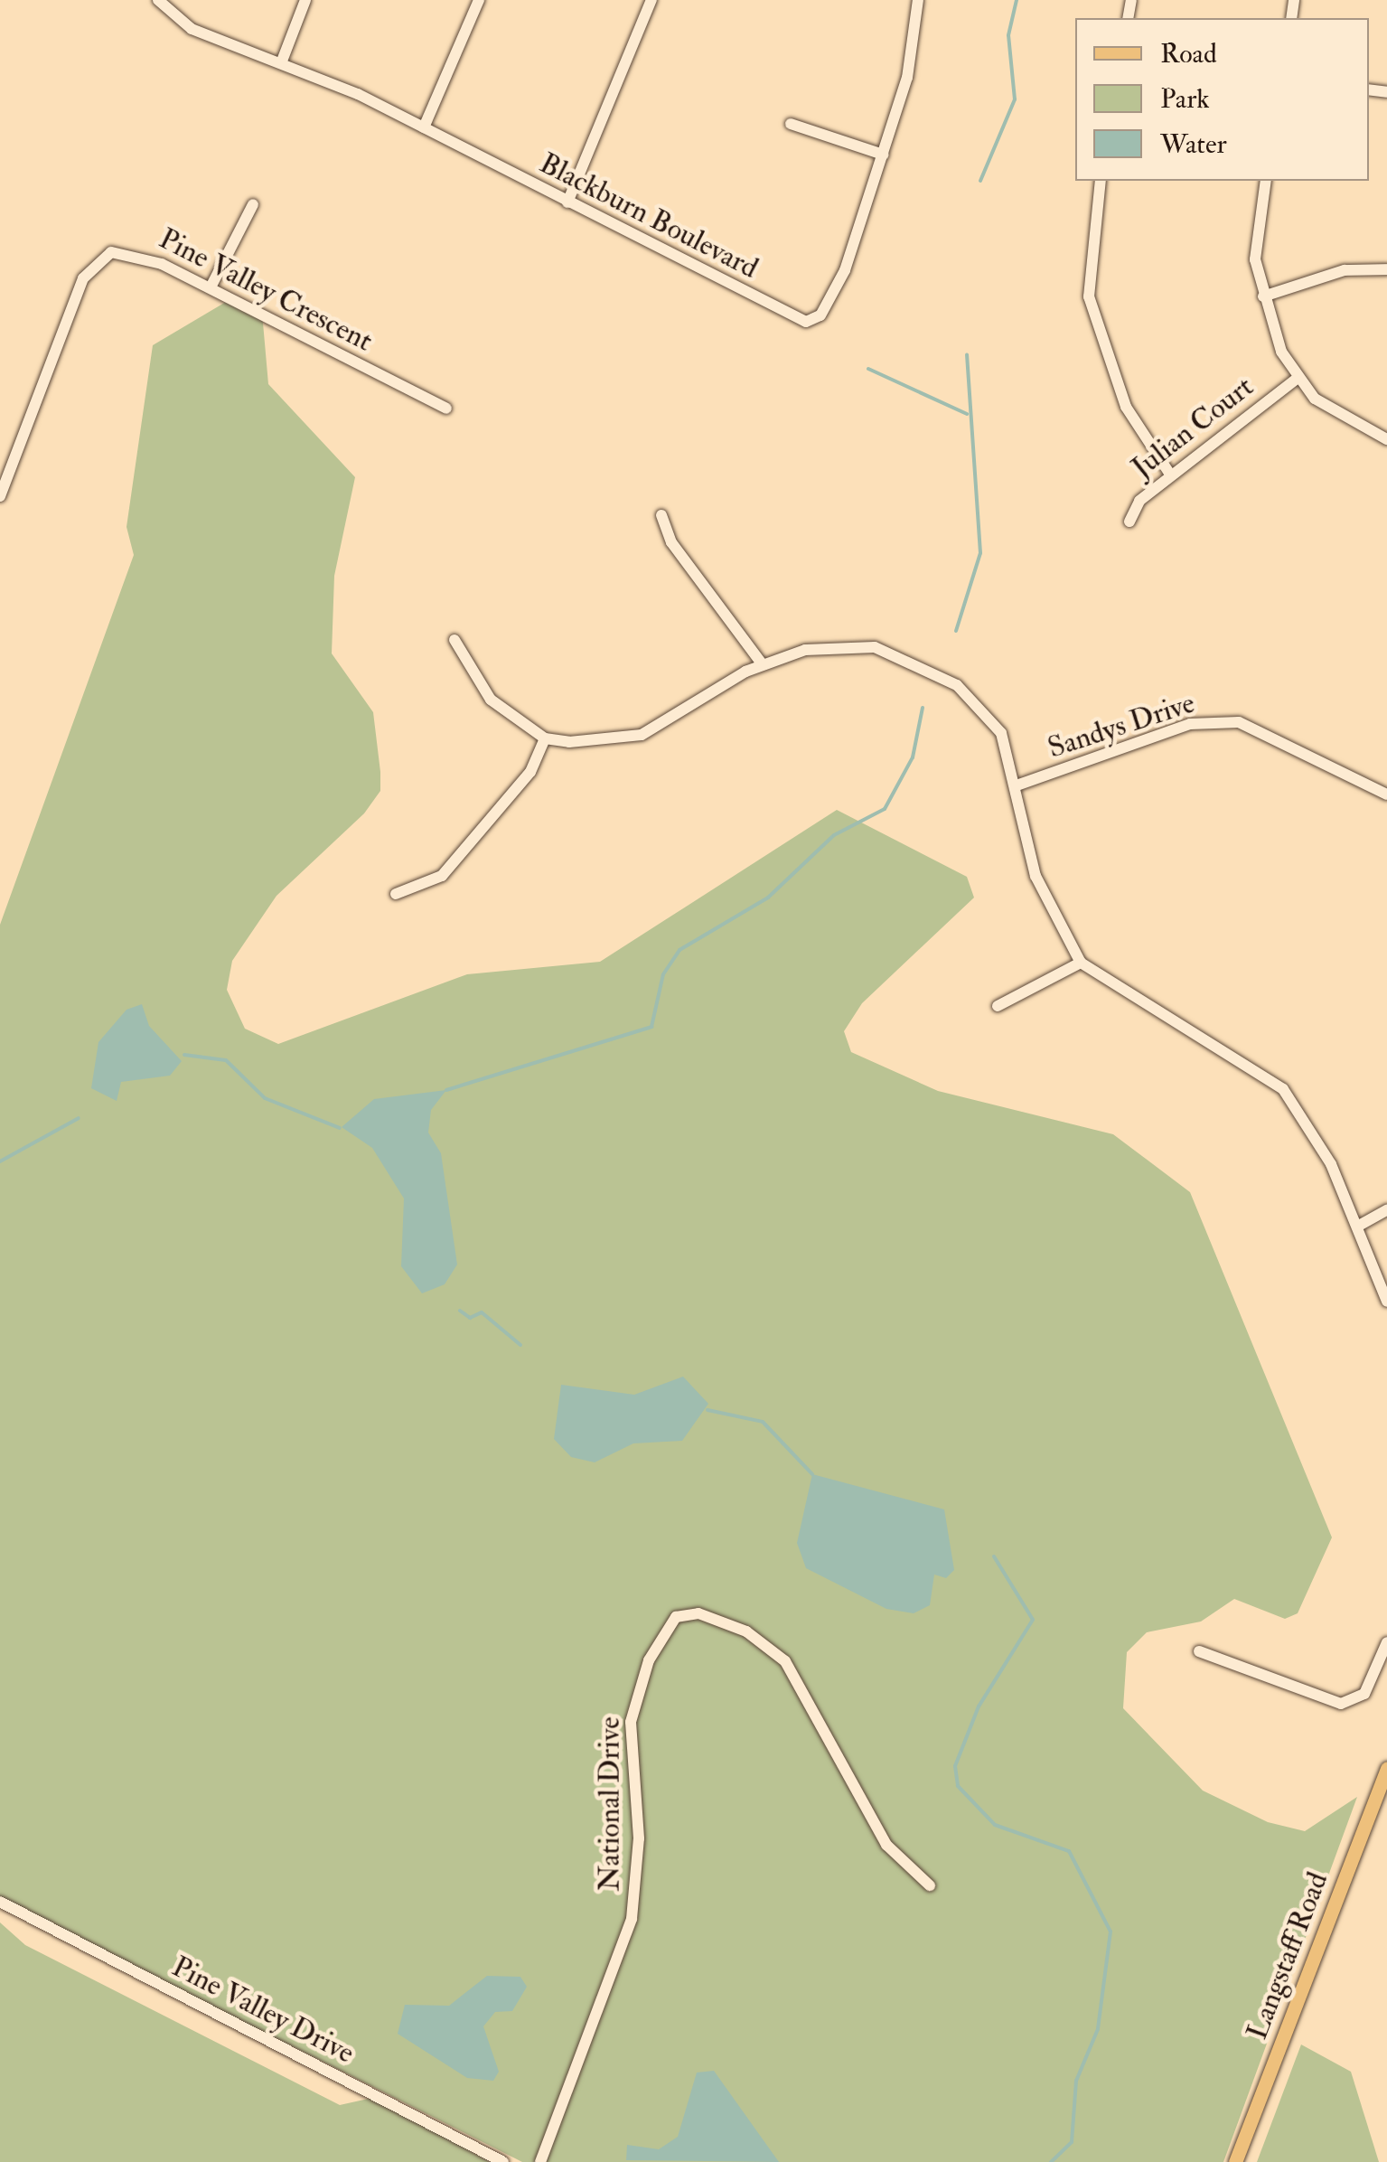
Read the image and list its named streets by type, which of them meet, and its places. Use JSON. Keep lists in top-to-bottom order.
{
  "streets": {
    "main road": ["Langstaff Road"],
    "street": [
      "Blackburn Boulevard",
      "Pine Valley Crescent",
      "Julian Court",
      "Sandys Drive",
      "National Drive",
      "Pine Valley Drive"
    ]
  },
  "legend": ["Road", "Park", "Water"]
}
